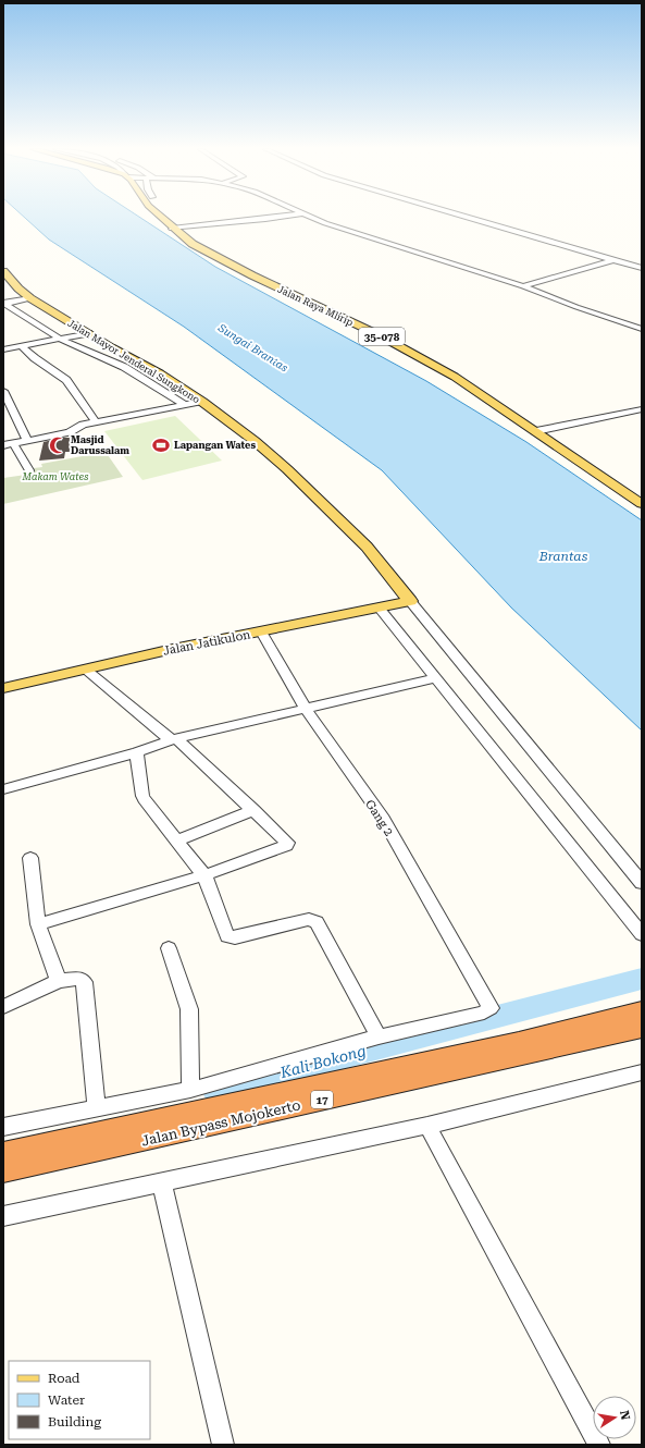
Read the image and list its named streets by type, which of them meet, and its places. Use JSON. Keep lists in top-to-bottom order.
{
  "streets": {
    "highway": ["17", "Jalan Bypass Mojokerto"],
    "main road": [
      "Jalan Raya Mlirip",
      "35-078",
      "Jalan Mayor Jenderal Sungkono",
      "Jalan Jatikulon"
    ],
    "street": ["Gang 2"]
  },
  "crossings": [
    ["Jalan Mayor Jenderal Sungkono", "Jalan Jatikulon"],
    ["Jalan Jatikulon", "Gang 2"]
  ],
  "water": ["Sungai Brantas", "Brantas", "Kali Bokong"],
  "parks": ["Makam Wates"],
  "places": {
    "mosque": ["Masjid Darussalam"],
    "sports": ["Lapangan Wates"]
  },
  "legend": ["Road", "Water", "Building"],
  "north": "right"
}
